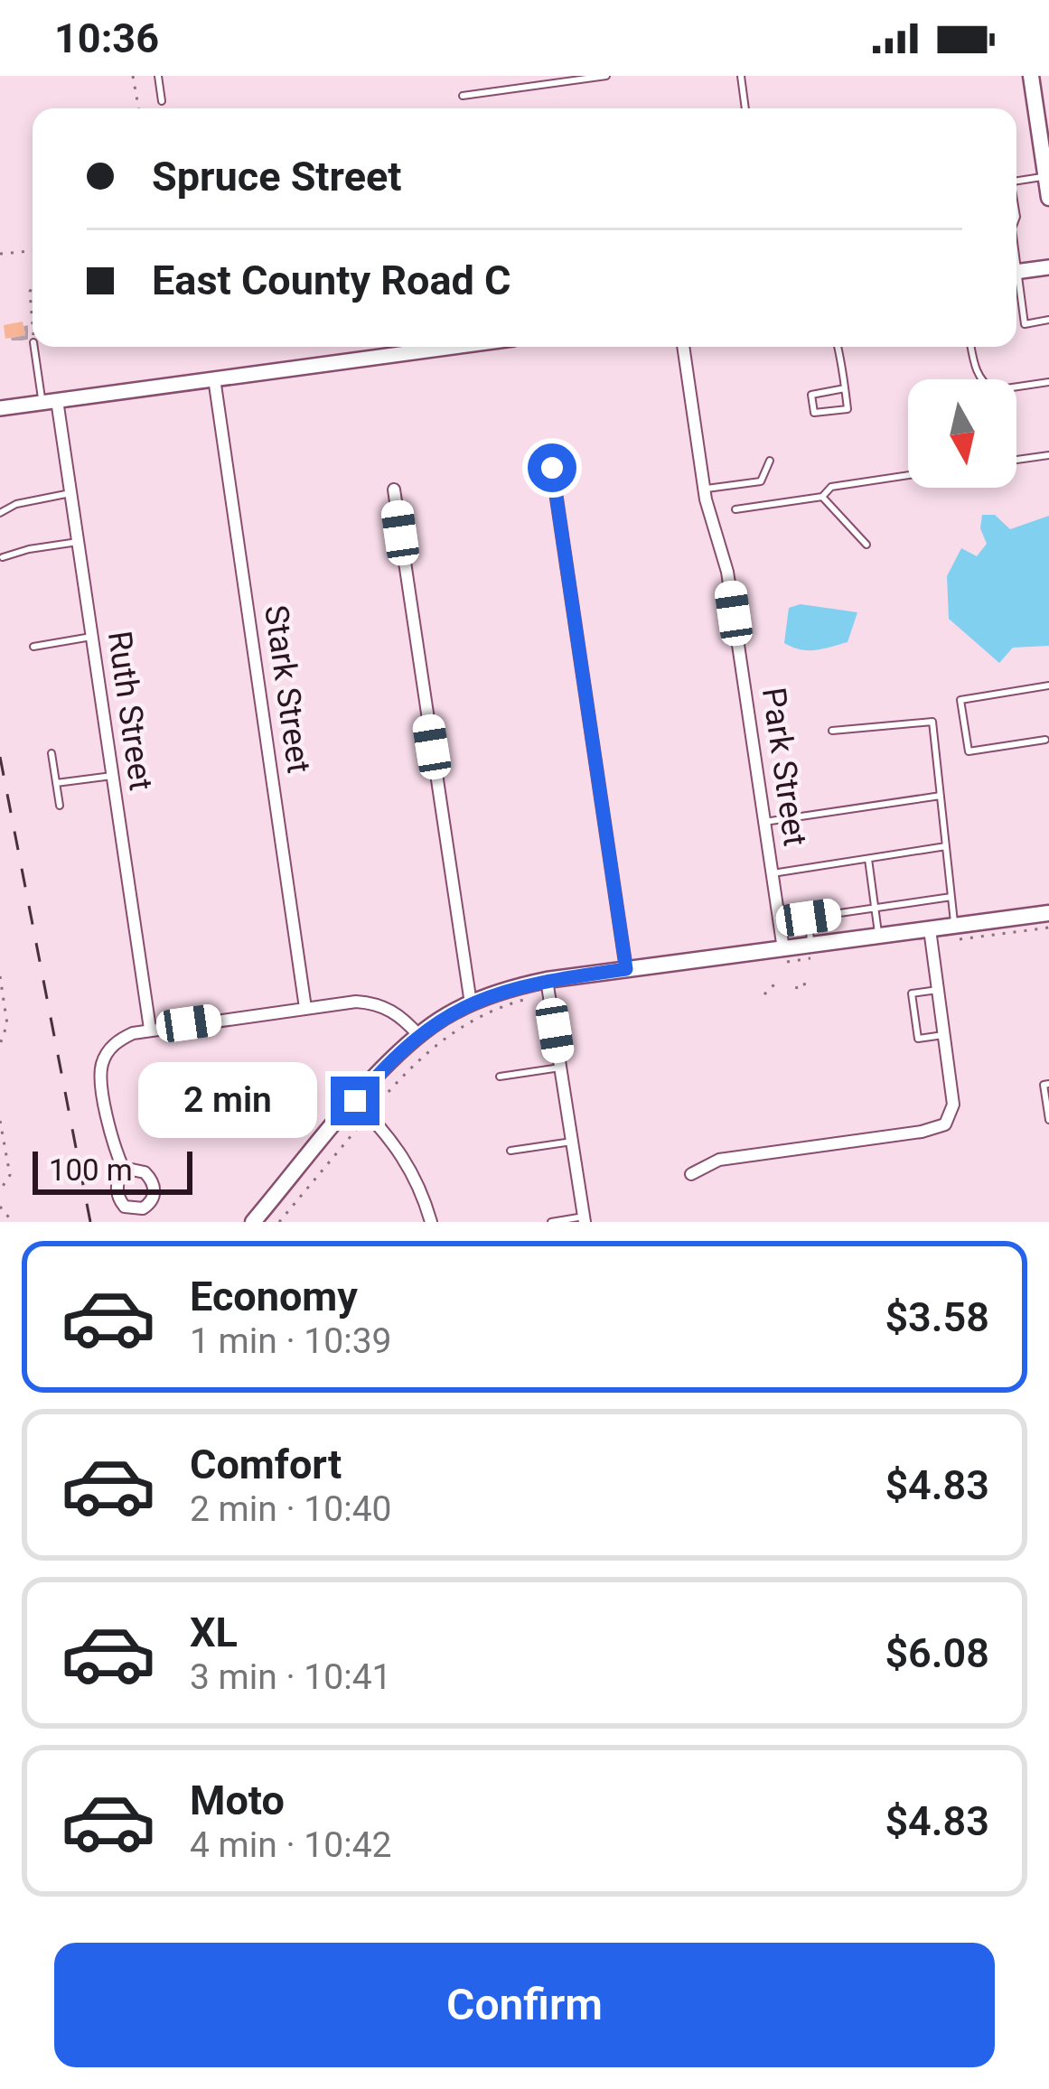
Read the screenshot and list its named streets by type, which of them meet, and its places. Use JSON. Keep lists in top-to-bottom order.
{
  "streets": {
    "street": ["Stark Street", "Ruth Street", "Park Street"]
  },
  "scale_bar": "100 m",
  "north": "bottom",
  "page": {
    "status": "10:36",
    "banner": ["Spruce Street", "East County Road C"],
    "bubble": "2 min",
    "scale": "100 m",
    "list": [
      {
        "name": "Economy",
        "note": "1 min · 10:39",
        "value": "$3.58"
      },
      {
        "name": "Comfort",
        "note": "2 min · 10:40",
        "value": "$4.83"
      },
      {
        "name": "XL",
        "note": "3 min · 10:41",
        "value": "$6.08"
      },
      {
        "name": "Moto",
        "note": "4 min · 10:42",
        "value": "$4.83"
      }
    ],
    "buttons": "Confirm"
  }
}
